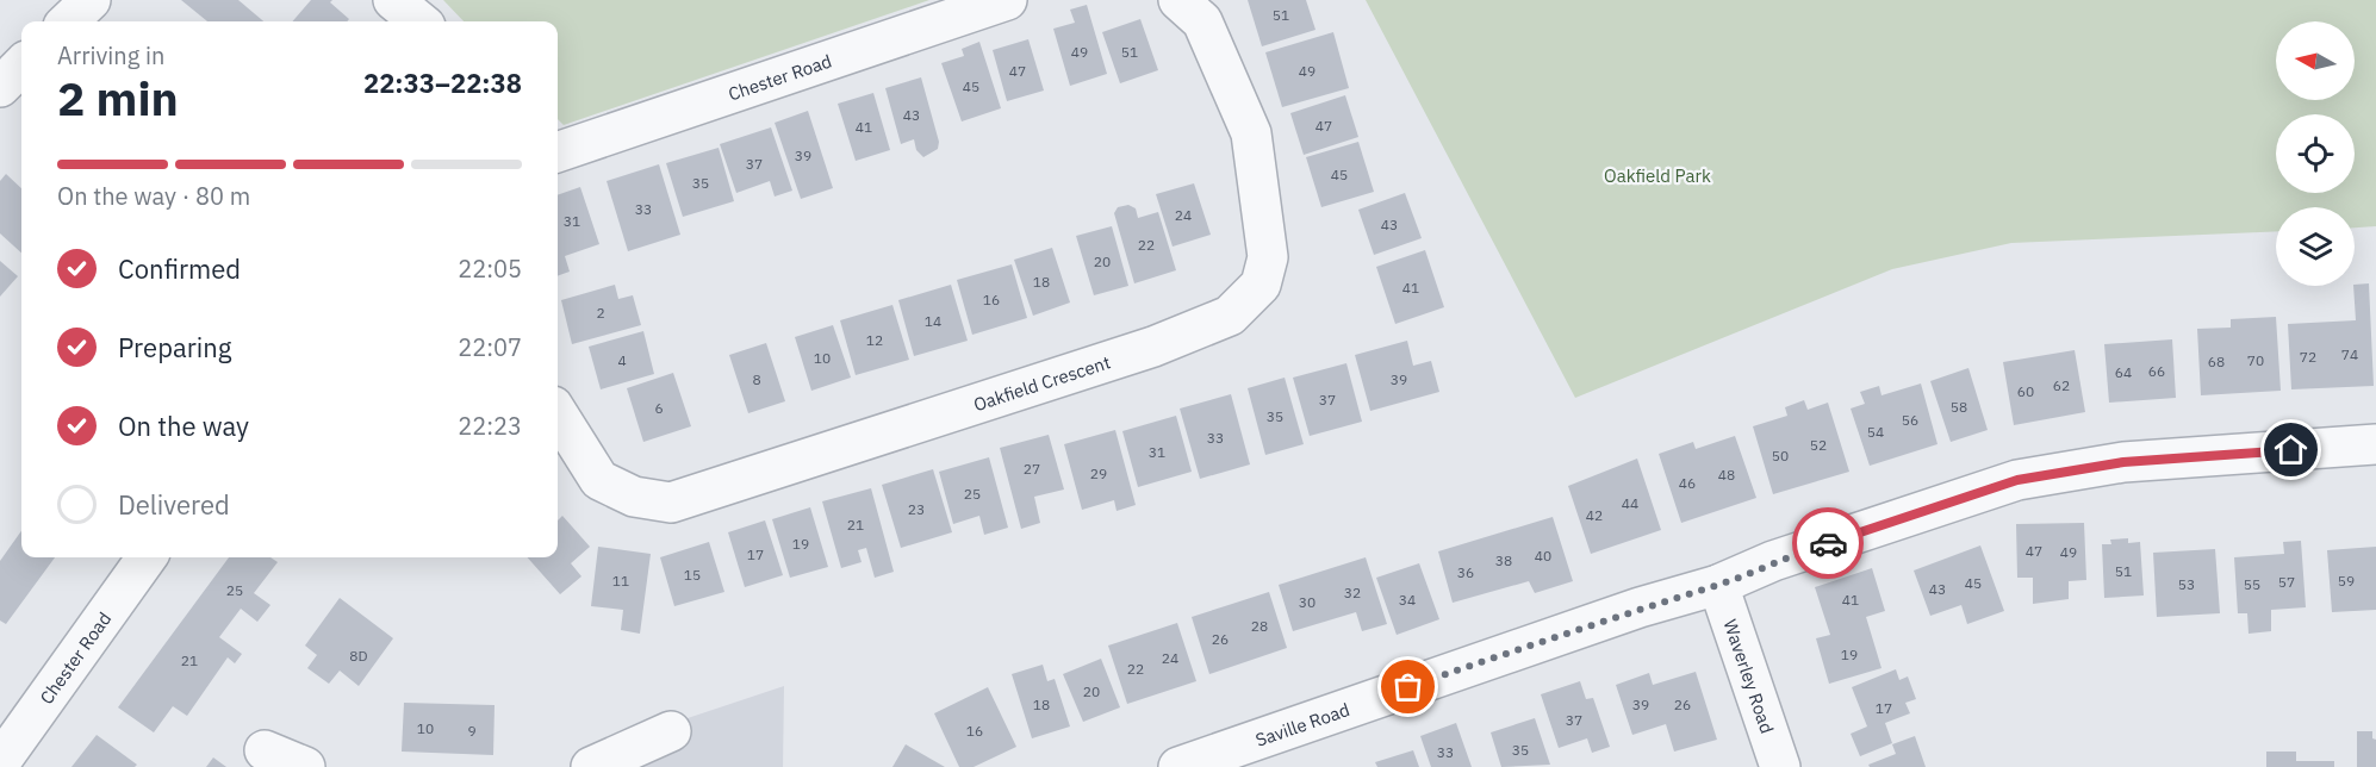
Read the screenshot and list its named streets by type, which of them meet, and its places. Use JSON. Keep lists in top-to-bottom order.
{
  "streets": {
    "street": [
      "Chester Road",
      "Oakfield Crescent",
      "Waverley Road",
      "Saville Road"
    ]
  },
  "crossings": [
    ["Waverley Road", "Saville Road"]
  ],
  "parks": ["Oakfield Park"],
  "house_numbers": [
    "51",
    "49",
    "51",
    "47",
    "49",
    "45",
    "43",
    "47",
    "41",
    "39",
    "37",
    "45",
    "35",
    "33",
    "24",
    "31",
    "43",
    "22",
    "20",
    "18",
    "41",
    "16",
    "2",
    "14",
    "12",
    "74",
    "72",
    "10",
    "4",
    "70",
    "68",
    "66",
    "64",
    "8",
    "39",
    "62",
    "60",
    "37",
    "58",
    "6",
    "35",
    "56",
    "54",
    "33",
    "52",
    "31",
    "50",
    "27",
    "29",
    "48",
    "46",
    "25",
    "44",
    "23",
    "42",
    "21",
    "19",
    "47",
    "49",
    "17",
    "40",
    "38",
    "51",
    "36",
    "15",
    "11",
    "59",
    "57",
    "45",
    "53",
    "55",
    "43",
    "25",
    "32",
    "34",
    "41",
    "30",
    "28",
    "26",
    "19",
    "8D",
    "24",
    "21",
    "22",
    "20",
    "18",
    "39",
    "26",
    "17",
    "37",
    "10",
    "9",
    "16",
    "35",
    "33"
  ],
  "north": "left",
  "page": {
    "heading": ["2 min", "Arriving in", "22:33–22:38"],
    "bar": "On the way · 80 m",
    "list": [
      ["Confirmed", "22:05"],
      ["Preparing", "22:07"],
      ["On the way", "22:23"],
      "Delivered"
    ]
  }
}
